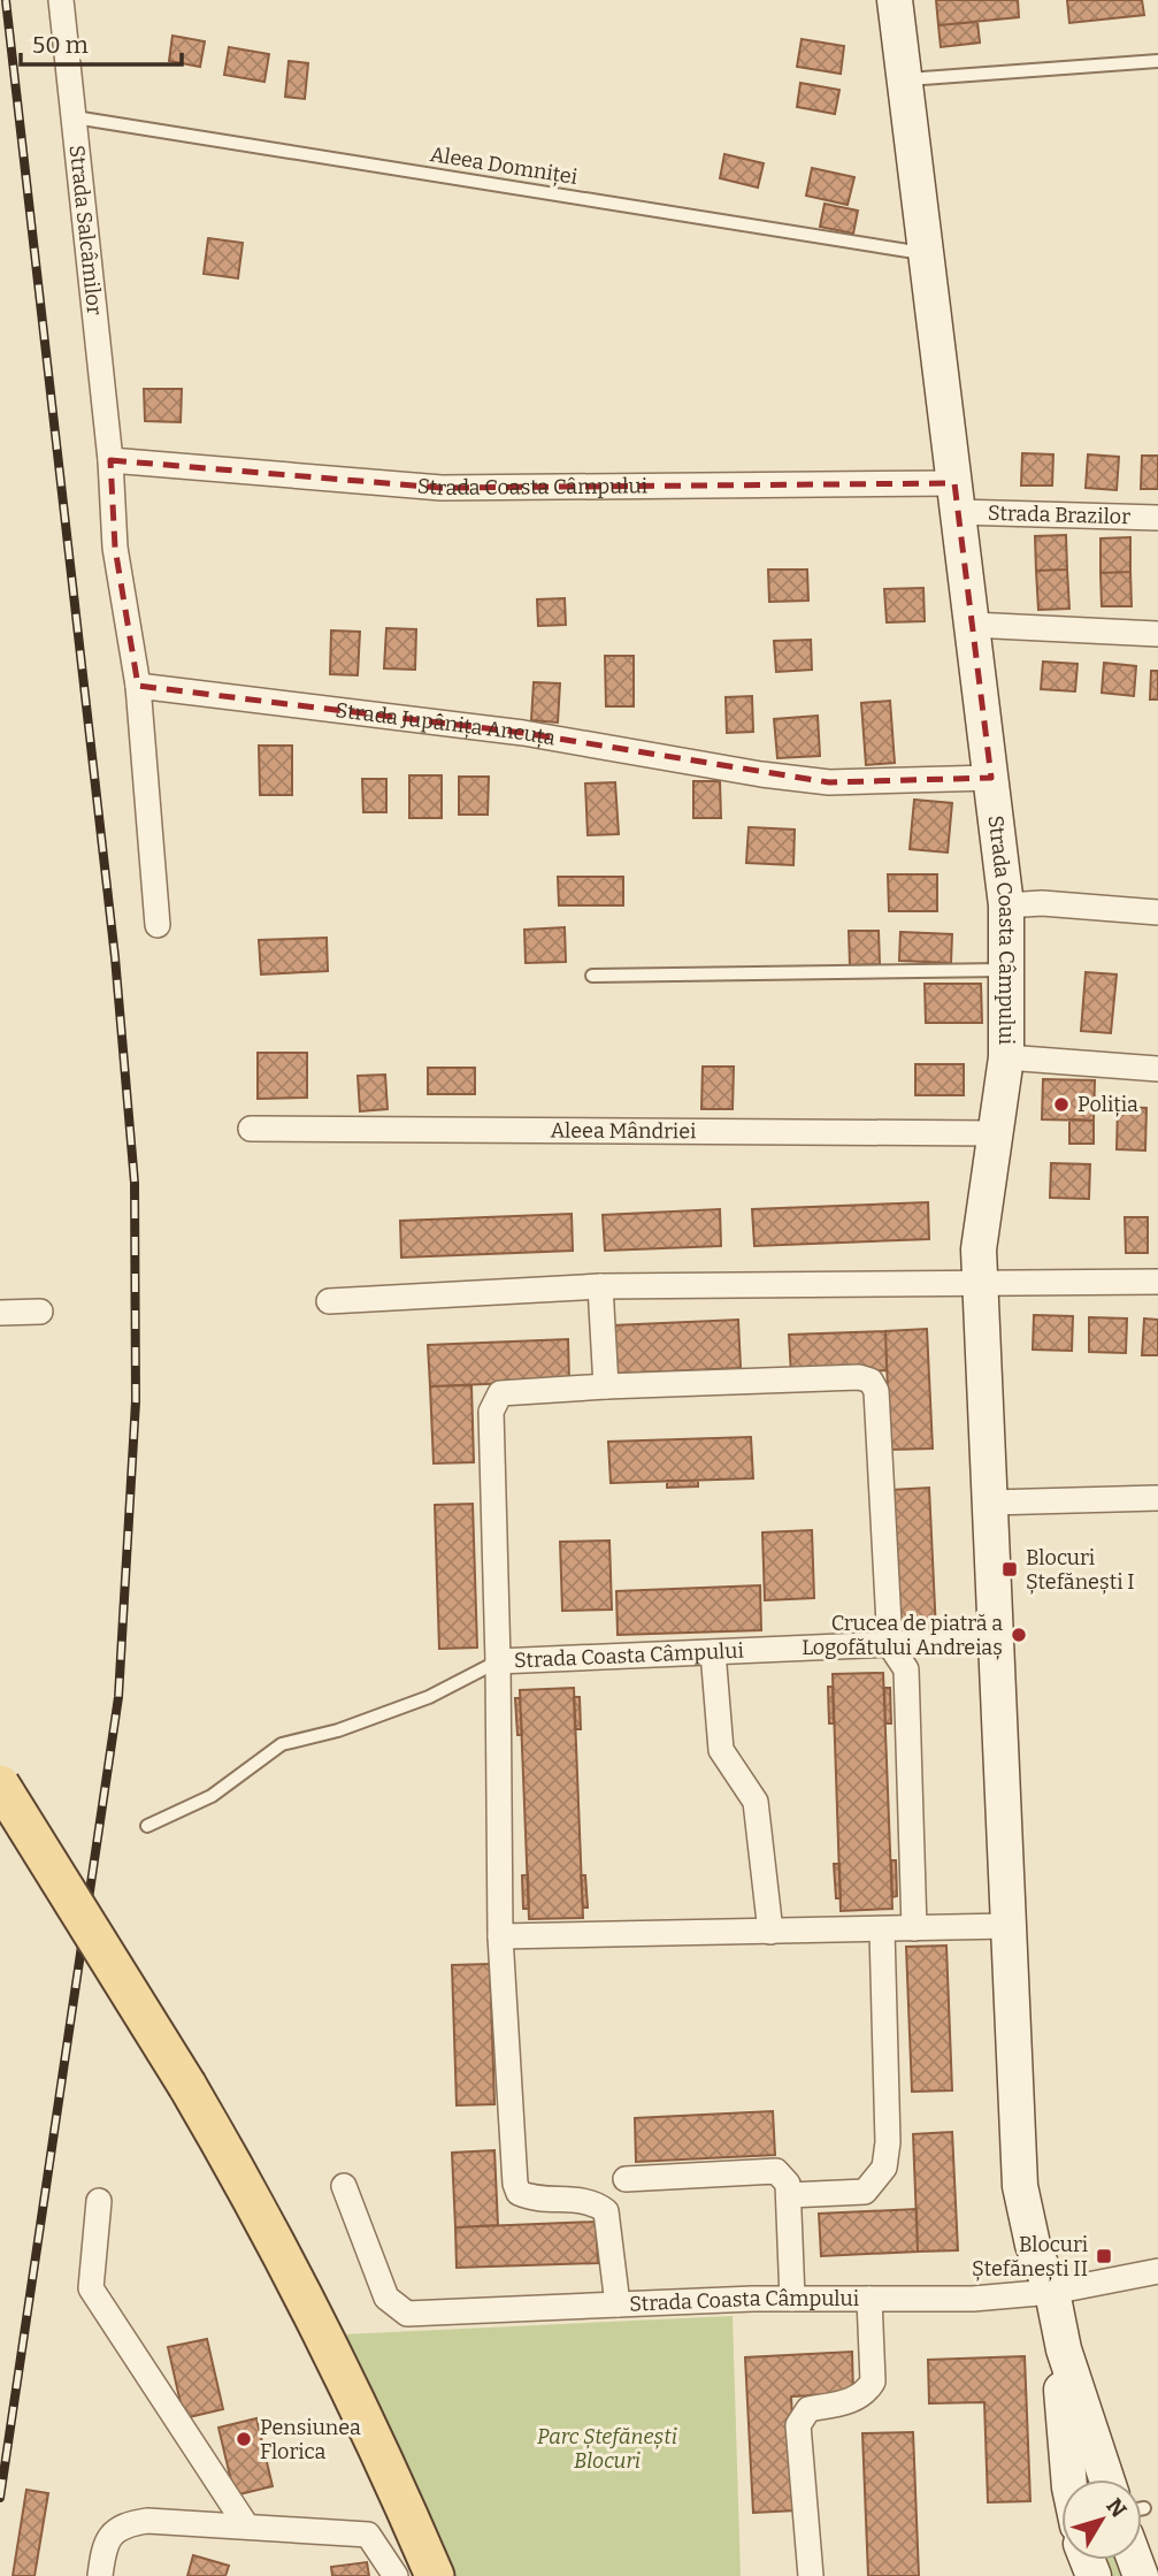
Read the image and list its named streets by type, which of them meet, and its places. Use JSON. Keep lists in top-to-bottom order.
{
  "streets": {
    "street": [
      "Strada Salcâmilor",
      "Strada Coasta Câmpului",
      "Strada Brazilor",
      "Strada Jupânița Ancuța",
      "Aleea Mândriei"
    ],
    "lane": ["Aleea Domniței"]
  },
  "crossings": [
    ["Aleea Domniței", "Strada Salcâmilor"],
    ["Aleea Domniței", "Strada Coasta Câmpului"],
    ["Strada Salcâmilor", "Strada Coasta Câmpului"],
    ["Strada Salcâmilor", "Strada Jupânița Ancuța"],
    ["Strada Coasta Câmpului", "Strada Brazilor"],
    ["Strada Coasta Câmpului", "Strada Jupânița Ancuța"],
    ["Strada Coasta Câmpului", "Aleea Mândriei"]
  ],
  "parks": ["Parc Ștefănești Blocuri"],
  "places": {
    "other": ["Poliția", "Crucea de piatră a Logofătului Andreiaș", "Pensiunea Florica"],
    "transit": ["Blocuri Ștefănești I", "Blocuri Ștefănești II"]
  },
  "scale_bar": "50 m",
  "north": "top right"
}
